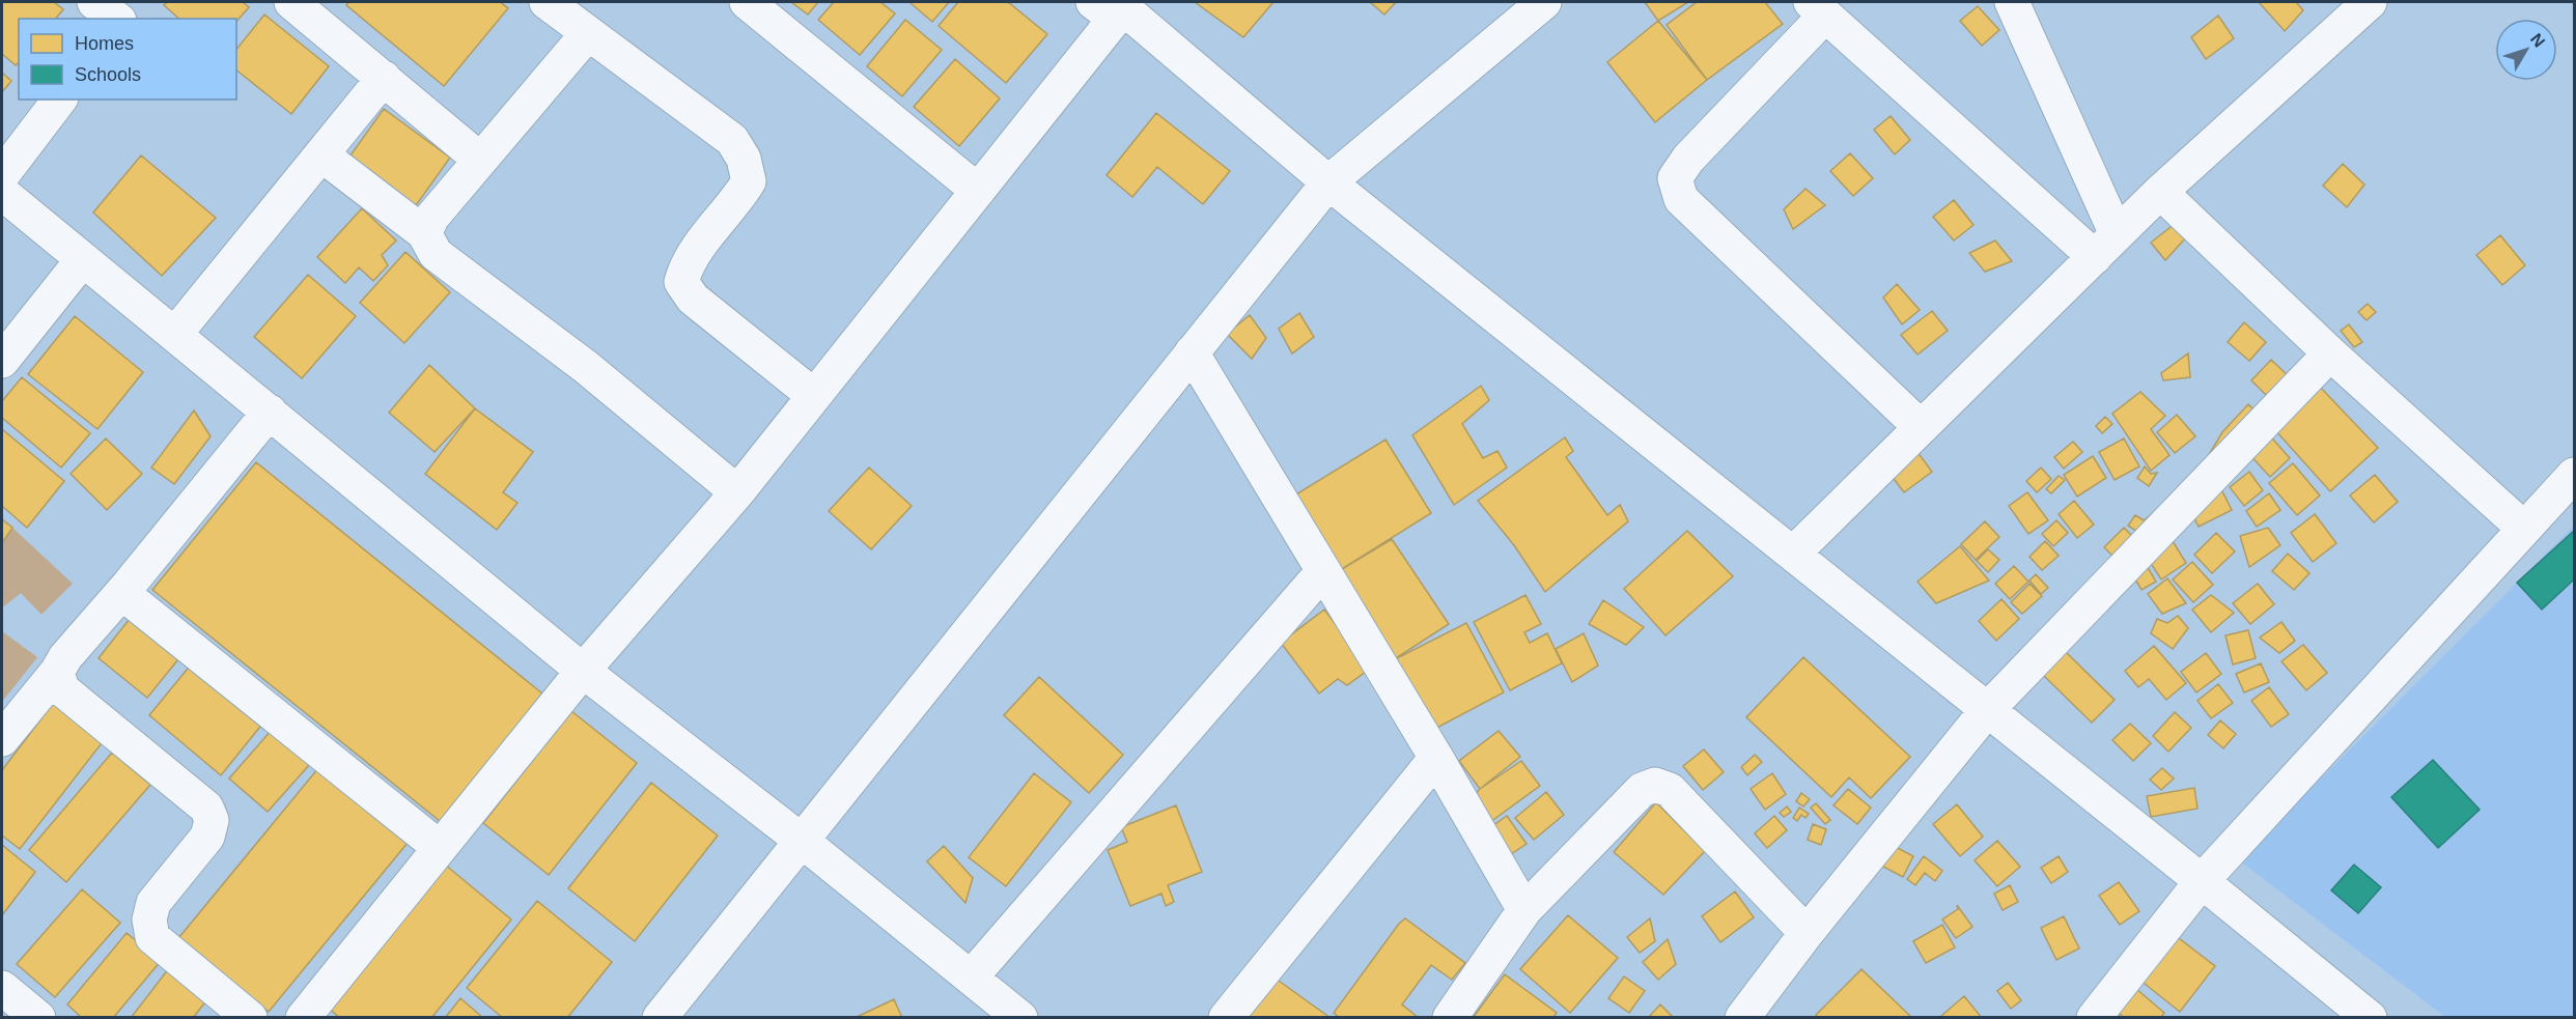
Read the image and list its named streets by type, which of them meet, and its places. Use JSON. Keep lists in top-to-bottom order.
{
  "legend": ["Homes", "Schools"],
  "north": "top right"
}
